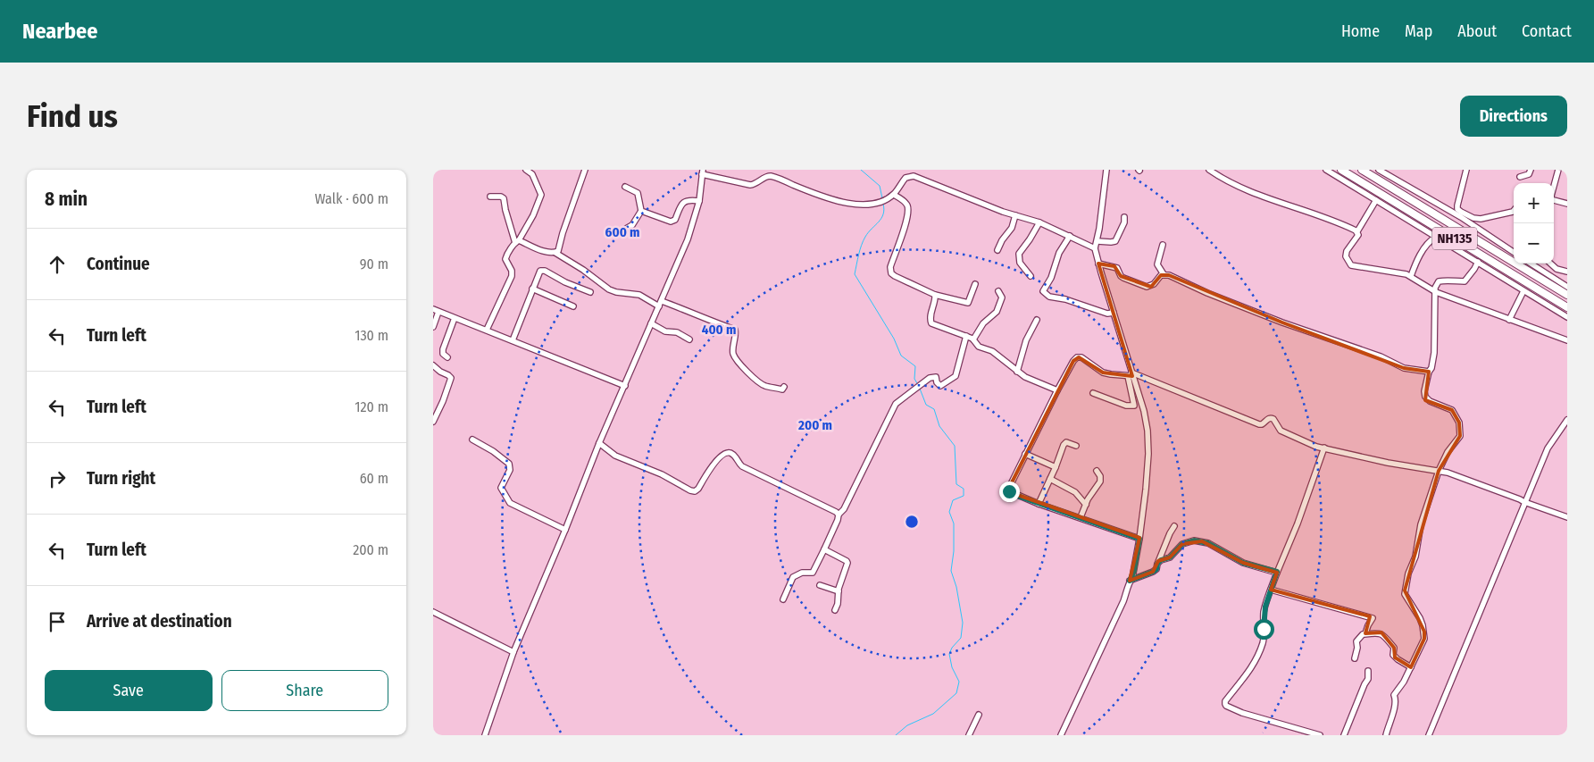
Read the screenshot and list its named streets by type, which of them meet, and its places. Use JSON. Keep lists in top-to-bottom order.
{
  "streets": {
    "highway": ["NH135"]
  },
  "page": {
    "header": "Nearbee",
    "nav": [
      "Home",
      "Map",
      "About",
      "Contact"
    ],
    "buttons": [
      "Directions",
      ["Save", "Share"]
    ],
    "title": "Find us",
    "heading": ["8 min", "Walk · 600 m"],
    "map_buttons": ["+", "−"],
    "list": [
      ["Continue", "90 m"],
      ["Turn left", "130 m"],
      ["Turn left", "120 m"],
      ["Turn right", "60 m"],
      ["Turn left", "200 m"],
      "Arrive at destination"
    ]
  },
  "rings": ["600 m", "400 m", "200 m"]
}
